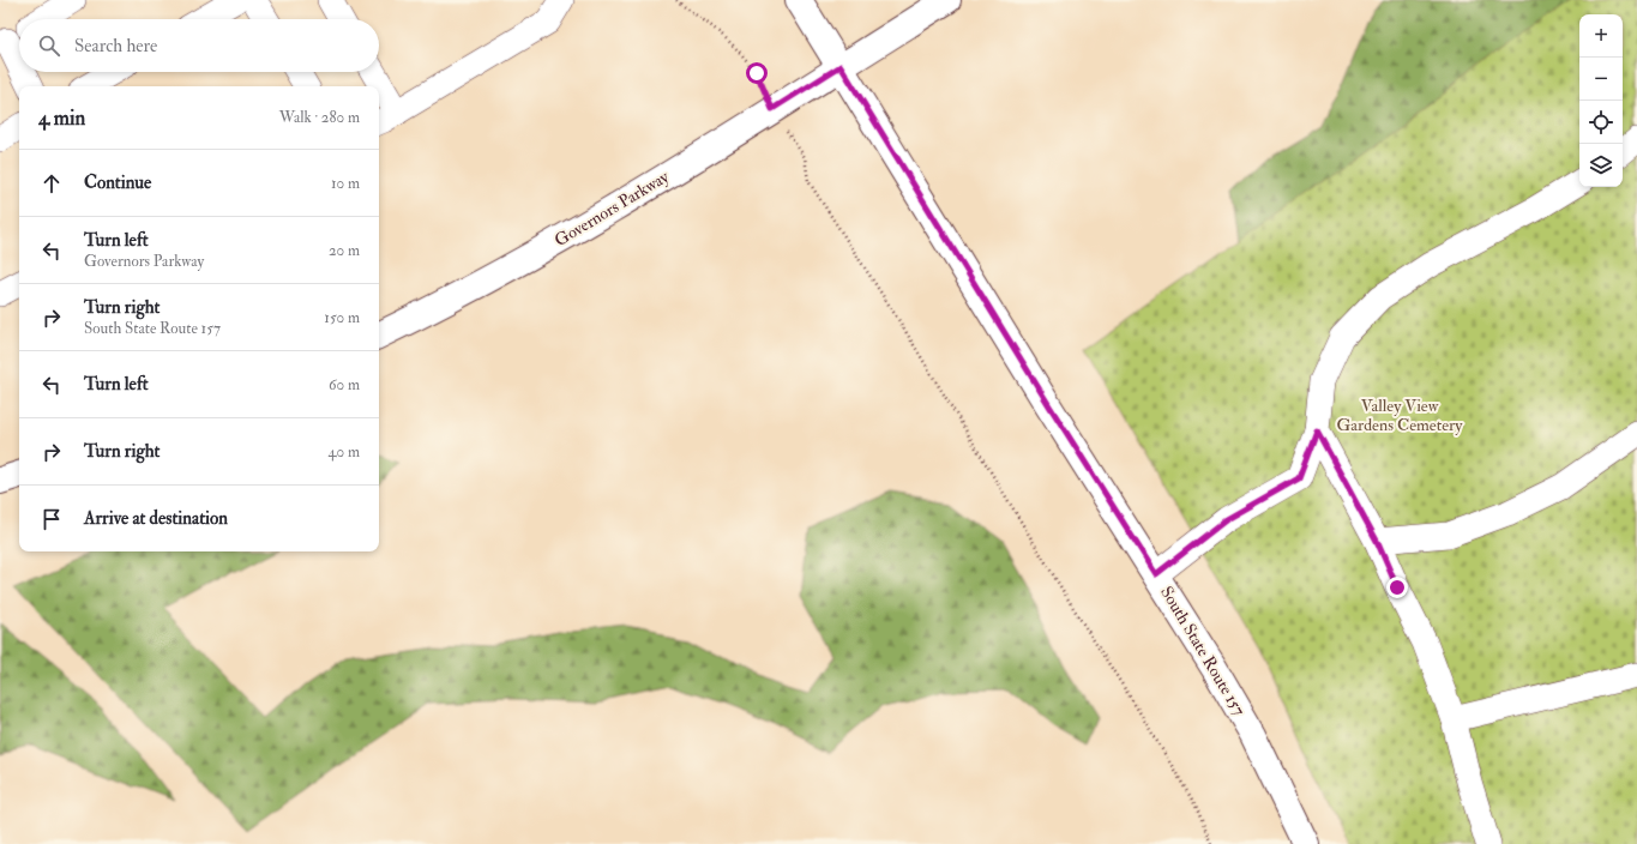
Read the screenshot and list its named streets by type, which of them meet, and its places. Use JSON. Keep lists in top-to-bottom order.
{
  "streets": {
    "main road": ["Governors Parkway", "South State Route 157"]
  },
  "crossings": [
    ["Governors Parkway", "South State Route 157"]
  ],
  "parks": ["Valley View Gardens Cemetery"],
  "page": {
    "map_buttons": ["+", "−"],
    "search": "Search here",
    "heading": ["4 min", "Walk · 280 m"],
    "list": [
      ["Continue", "10 m"],
      ["Turn left", "Governors Parkway", "20 m"],
      ["Turn right", "South State Route 157", "150 m"],
      ["Turn left", "60 m"],
      ["Turn right", "40 m"],
      "Arrive at destination"
    ]
  }
}
